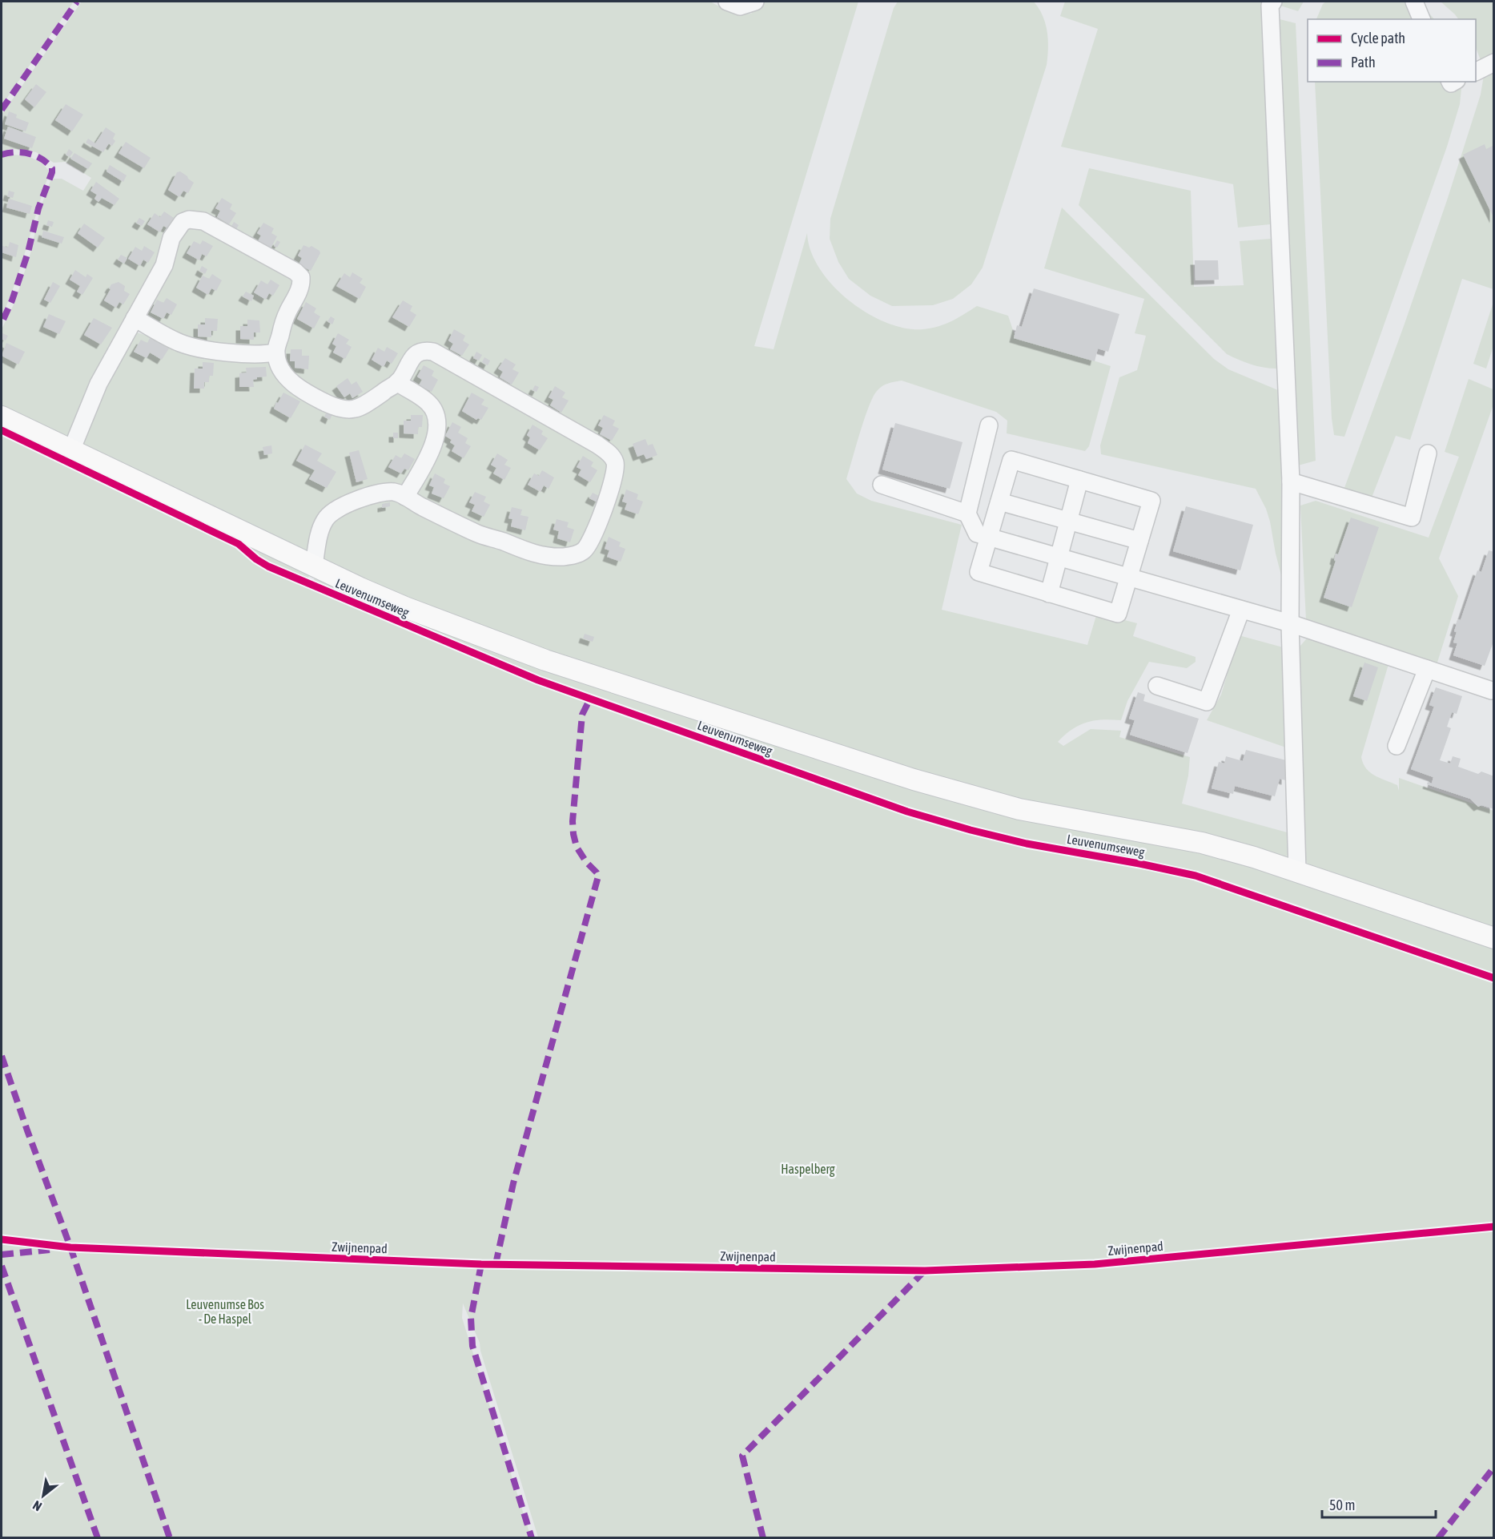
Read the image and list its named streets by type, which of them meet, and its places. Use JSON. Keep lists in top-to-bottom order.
{
  "streets": {
    "main road": ["Leuvenumseweg"],
    "cycle path": ["Zwijnenpad"]
  },
  "parks": ["Haspelberg", "Leuvenumse Bos - De Haspel"],
  "legend": ["Cycle path", "Path"],
  "scale_bar": "50 m",
  "north": "bottom left"
}
